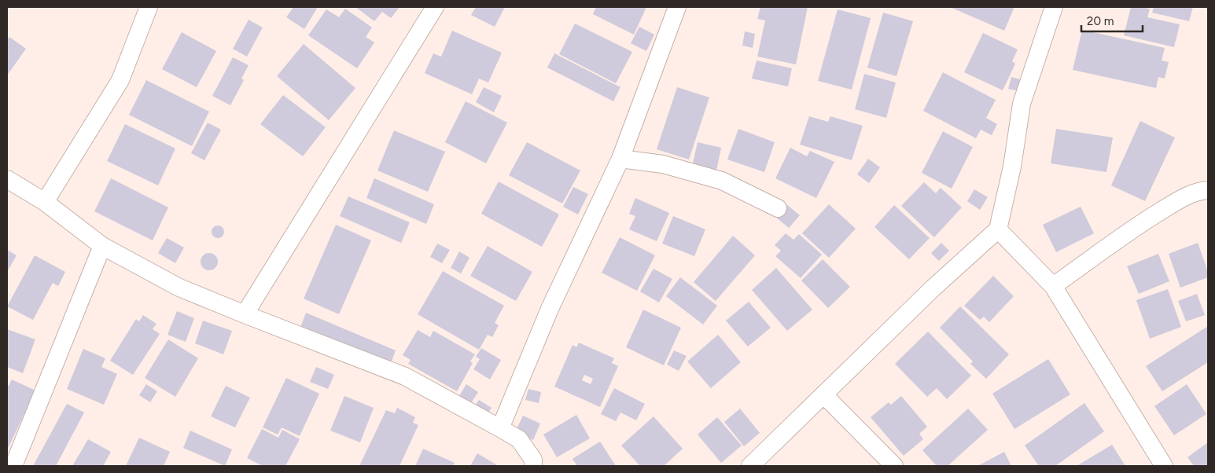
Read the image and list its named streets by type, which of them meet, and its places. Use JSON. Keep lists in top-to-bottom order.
{
  "scale_bar": "20 m"
}
